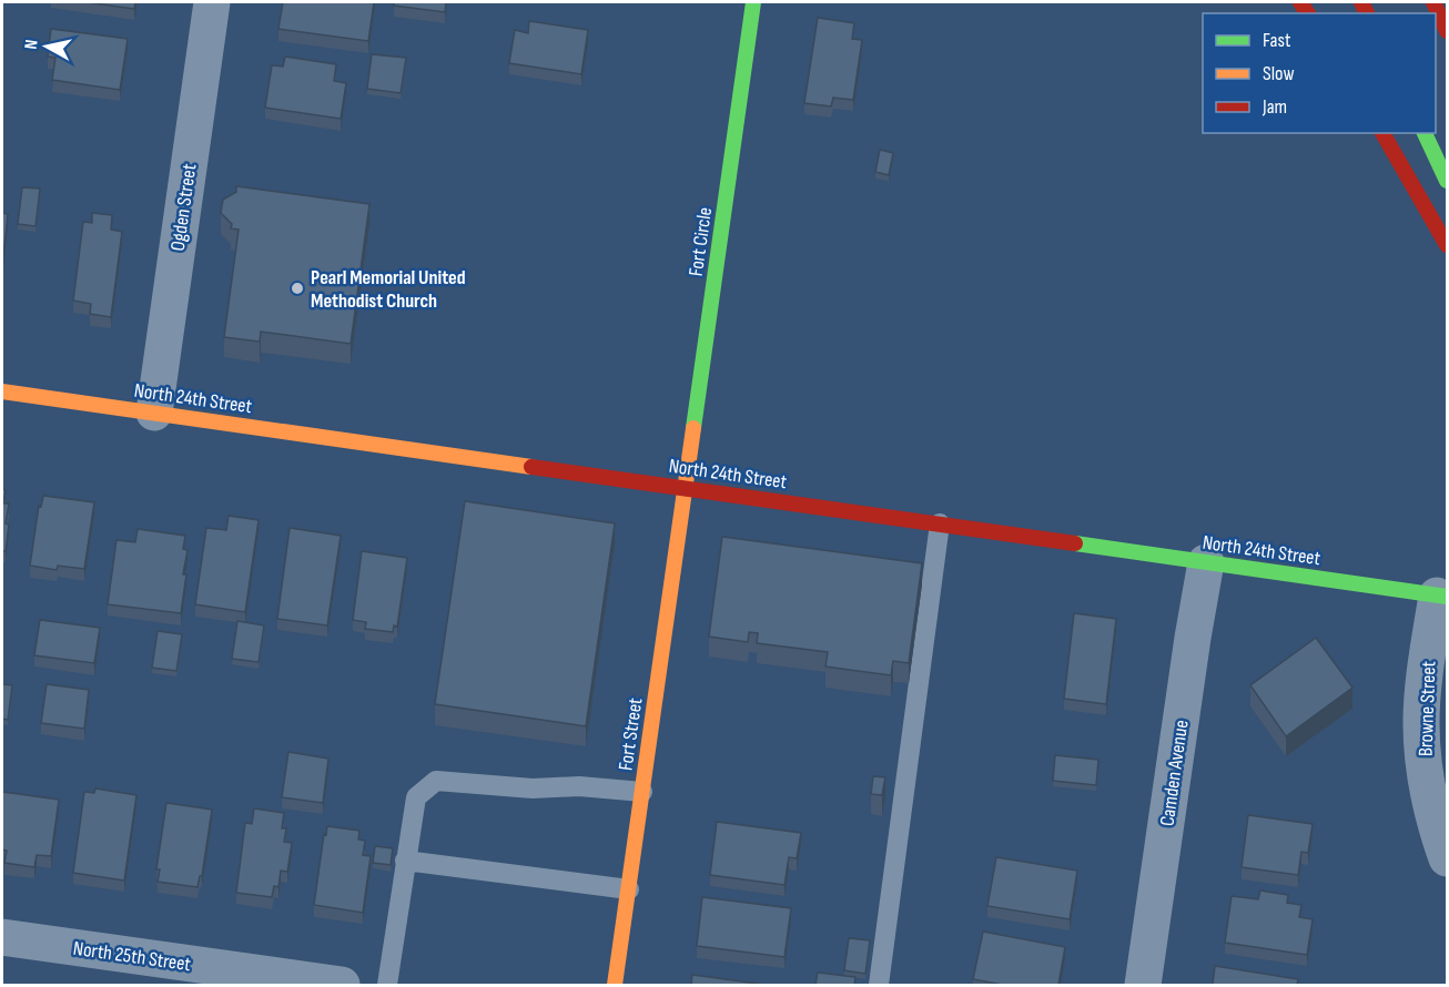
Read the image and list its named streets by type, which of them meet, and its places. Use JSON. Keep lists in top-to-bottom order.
{
  "streets": {
    "main road": ["Fort Circle", "North 24th Street", "Fort Street"],
    "street": [
      "Ogden Street",
      "Browne Street",
      "Camden Avenue",
      "North 25th Street"
    ]
  },
  "crossings": [
    ["Ogden Street", "North 24th Street"],
    ["Fort Circle", "North 24th Street"],
    ["Fort Circle", "Fort Street"],
    ["North 24th Street", "Browne Street"],
    ["North 24th Street", "Fort Street"],
    ["North 24th Street", "Camden Avenue"]
  ],
  "places": ["Pearl Memorial United Methodist Church"],
  "legend": ["Fast", "Slow", "Jam"],
  "north": "left"
}
